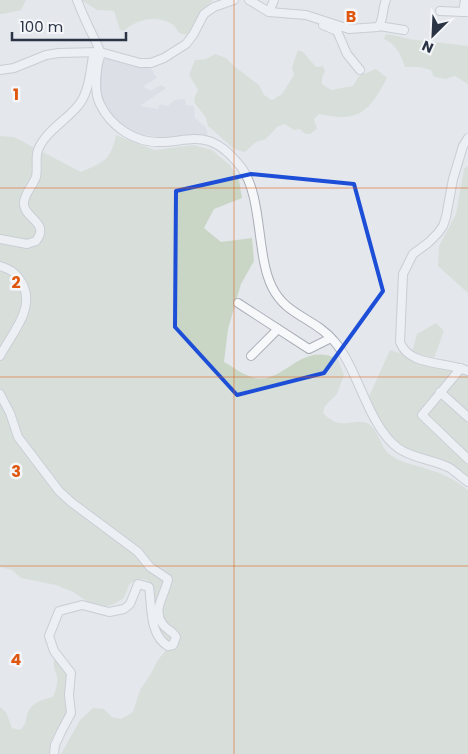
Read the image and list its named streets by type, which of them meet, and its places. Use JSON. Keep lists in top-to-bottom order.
{
  "scale_bar": "100 m",
  "north": "bottom left",
  "grid": {
    "columns": ["B"],
    "rows": [
      "1",
      "2",
      "3",
      "4"
    ]
  }
}
